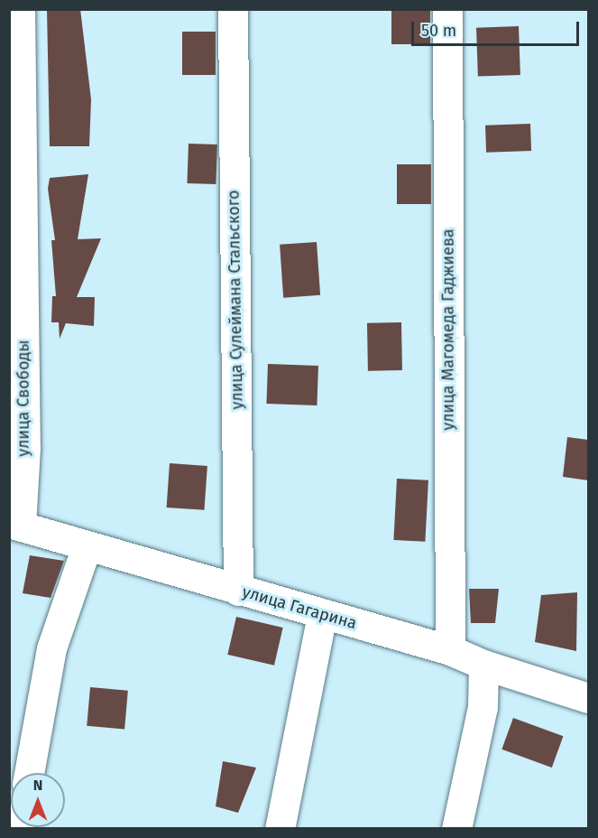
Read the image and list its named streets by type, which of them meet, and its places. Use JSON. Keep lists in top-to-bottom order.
{
  "streets": {
    "street": [
      "улица Сулеймана Стальского",
      "улица Магомеда Гаджиева",
      "улица Свободы",
      "улица Гагарина"
    ]
  },
  "crossings": [
    ["улица Сулеймана Стальского", "улица Гагарина"],
    ["улица Магомеда Гаджиева", "улица Гагарина"],
    ["улица Свободы", "улица Гагарина"]
  ],
  "scale_bar": "50 m",
  "north": "top"
}
